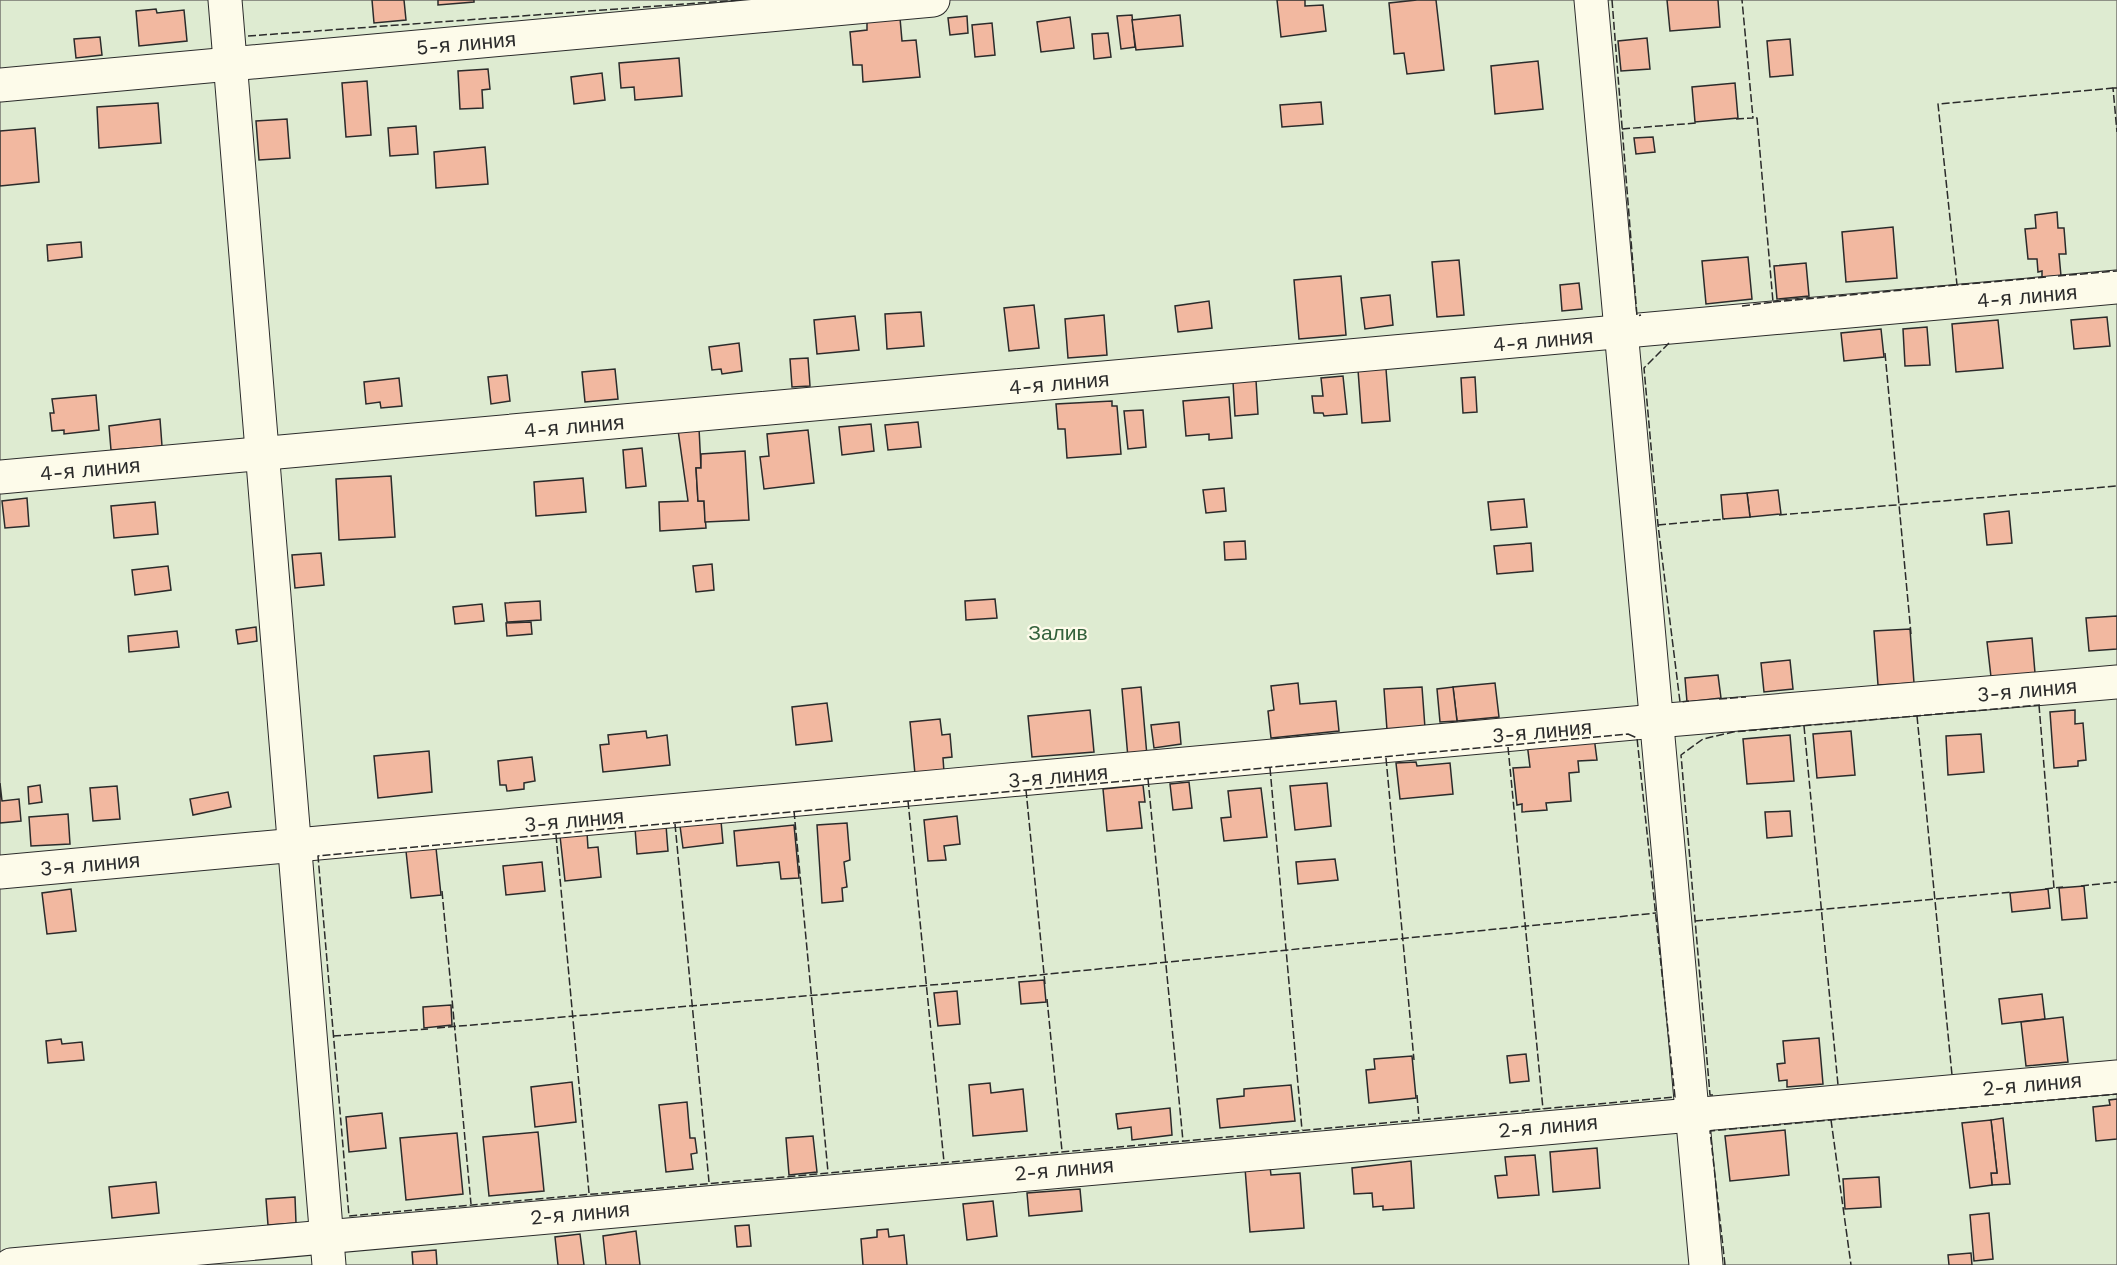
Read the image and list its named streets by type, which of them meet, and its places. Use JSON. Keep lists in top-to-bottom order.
{
  "streets": {
    "street": [
      "5-я линия",
      "4-я линия",
      "3-я линия",
      "2-я линия"
    ]
  },
  "parks": ["Залив"]
}
